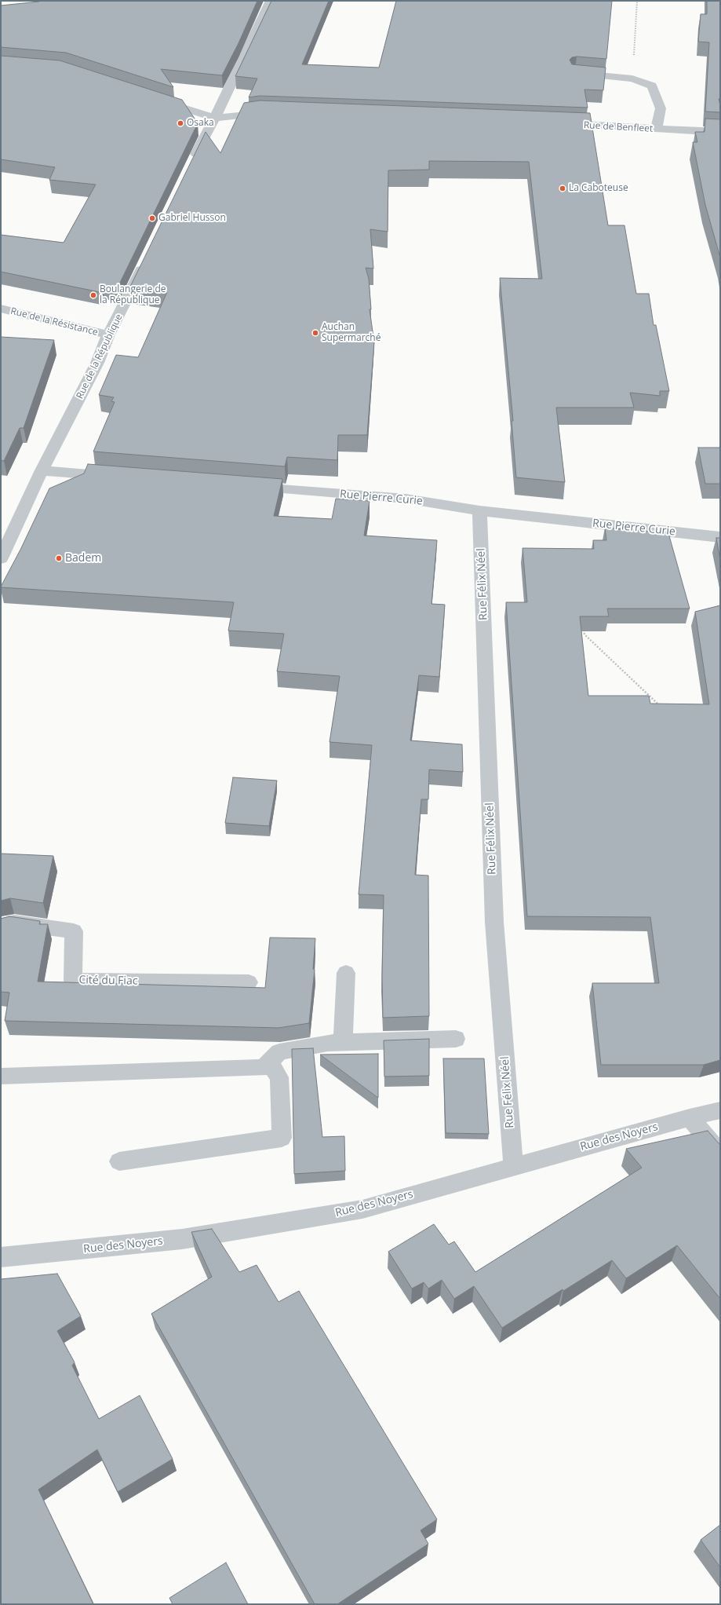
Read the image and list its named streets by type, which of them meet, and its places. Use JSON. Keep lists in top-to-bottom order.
{
  "streets": {
    "street": [
      "Rue de Benfleet",
      "Rue de la Résistance",
      "Rue de la République",
      "Rue Pierre Curie",
      "Rue Félix Néel",
      "Cité du Fiac",
      "Rue des Noyers"
    ]
  },
  "crossings": [
    ["Rue de la Résistance", "Rue de la République"],
    ["Rue Pierre Curie", "Rue Félix Néel"],
    ["Rue Félix Néel", "Rue des Noyers"]
  ],
  "places": [
    "Osaka",
    "La Caboteuse",
    "Gabriel Husson",
    "Boulangerie de la République",
    "Auchan Supermarché",
    "Badem"
  ]
}
